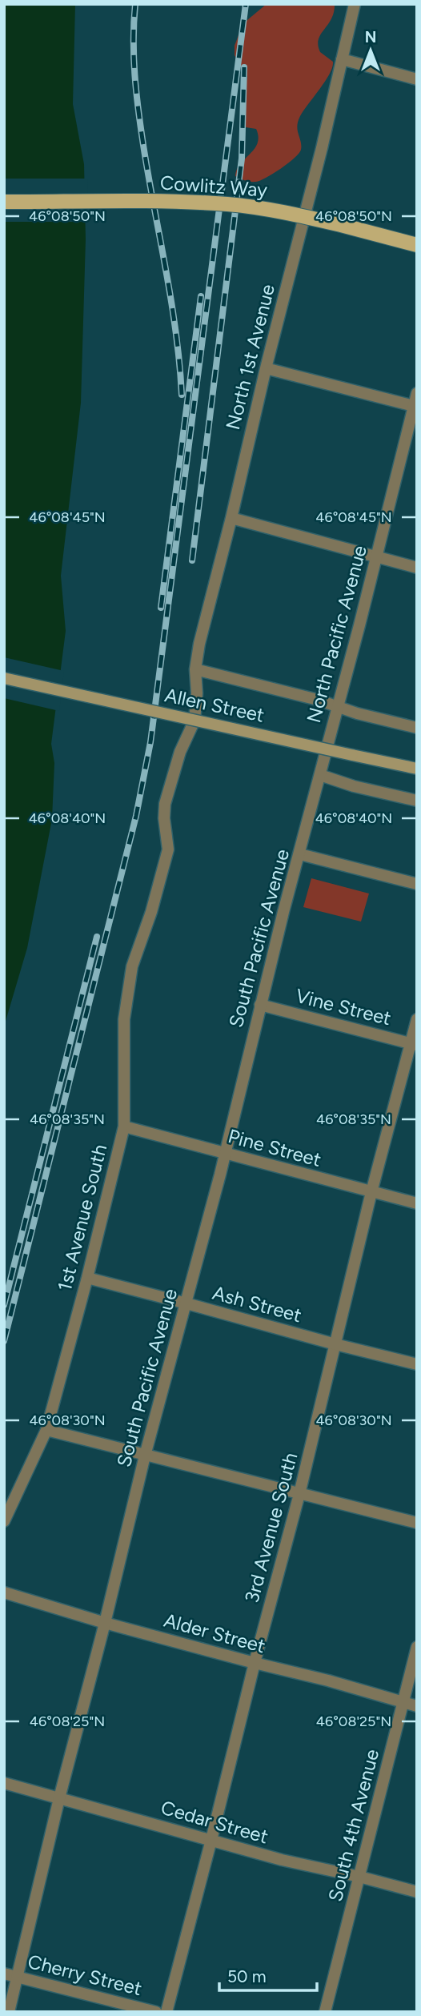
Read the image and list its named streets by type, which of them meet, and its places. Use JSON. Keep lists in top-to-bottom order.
{
  "streets": {
    "main road": ["Cowlitz Way", "Allen Street"],
    "street": [
      "North 1st Avenue",
      "North Pacific Avenue",
      "South Pacific Avenue",
      "Vine Street",
      "Pine Street",
      "1st Avenue South",
      "Ash Street",
      "3rd Avenue South",
      "Alder Street",
      "Cedar Street",
      "South 4th Avenue",
      "Cherry Street"
    ]
  },
  "crossings": [
    ["North 1st Avenue", "Allen Street"],
    ["North 1st Avenue", "1st Avenue South"],
    ["North Pacific Avenue", "Allen Street"],
    ["North Pacific Avenue", "South Pacific Avenue"],
    ["South Pacific Avenue", "Vine Street"],
    ["South Pacific Avenue", "Pine Street"],
    ["South Pacific Avenue", "Ash Street"],
    ["South Pacific Avenue", "Alder Street"],
    ["South Pacific Avenue", "Cedar Street"],
    ["South Pacific Avenue", "Cherry Street"],
    ["Vine Street", "3rd Avenue South"],
    ["Pine Street", "1st Avenue South"],
    ["Pine Street", "3rd Avenue South"],
    ["1st Avenue South", "Ash Street"],
    ["Ash Street", "3rd Avenue South"],
    ["3rd Avenue South", "Alder Street"],
    ["3rd Avenue South", "Cedar Street"],
    ["Alder Street", "South 4th Avenue"],
    ["Cedar Street", "South 4th Avenue"]
  ],
  "scale_bar": "50 m",
  "north": "top",
  "coordinates": [
    "46°08'50\"N",
    "46°08'45\"N",
    "46°08'40\"N",
    "46°08'35\"N",
    "46°08'30\"N",
    "46°08'25\"N"
  ]
}
